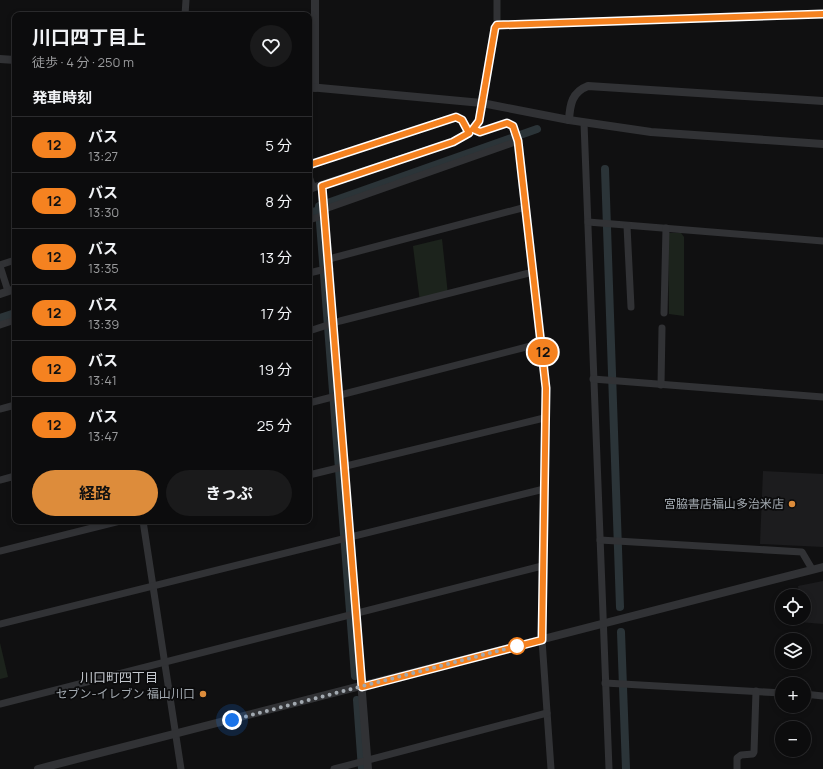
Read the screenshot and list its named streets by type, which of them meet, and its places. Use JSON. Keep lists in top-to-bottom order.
{
  "districts": ["川口町四丁目"],
  "places": ["宮脇書店福山多治米店", "セブン-イレブン 福山川口"],
  "lines": ["bus line 12"],
  "page": {
    "on_map": "12",
    "heading": [
      ["川口四丁目上", "徒歩 · 4 分 · 250 m"],
      "発車時刻"
    ],
    "list": [
      {
        "mark": "12",
        "name": "バス",
        "note": "13:27",
        "value": "5 分"
      },
      {
        "mark": "12",
        "name": "バス",
        "note": "13:30",
        "value": "8 分"
      },
      {
        "mark": "12",
        "name": "バス",
        "note": "13:35",
        "value": "13 分"
      },
      {
        "mark": "12",
        "name": "バス",
        "note": "13:39",
        "value": "17 分"
      },
      {
        "mark": "12",
        "name": "バス",
        "note": "13:41",
        "value": "19 分"
      },
      {
        "mark": "12",
        "name": "バス",
        "note": "13:47",
        "value": "25 分"
      }
    ],
    "buttons": ["経路", "きっぷ"],
    "map_buttons": ["+", "−"]
  }
}
